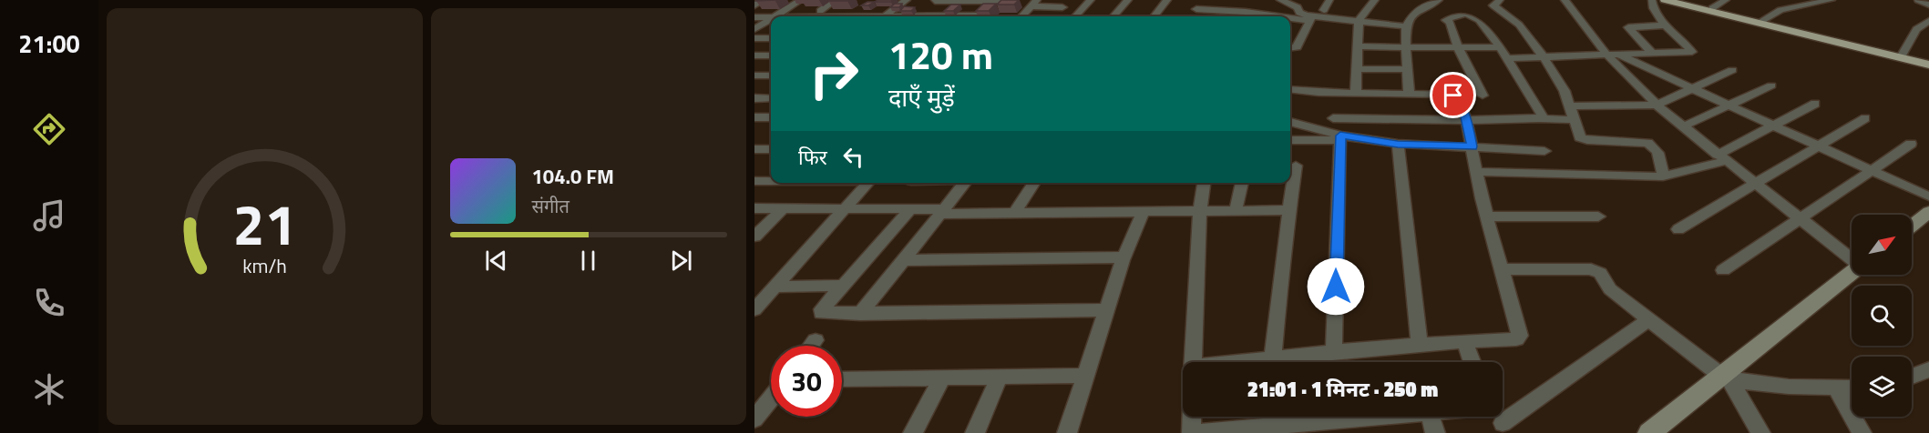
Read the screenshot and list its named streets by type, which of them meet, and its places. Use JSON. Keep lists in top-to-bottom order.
{
  "north": "top right",
  "page": {
    "tabs": "21:00",
    "turn": ["120 m", "दाएँ मुड़ें"],
    "then": "फिर",
    "song": ["104.0 FM", "संगीत"],
    "limit": "30",
    "trip": "21:01 · 1 मिनट · 250 m",
    "gauge": ["21", "km/h"]
  }
}
